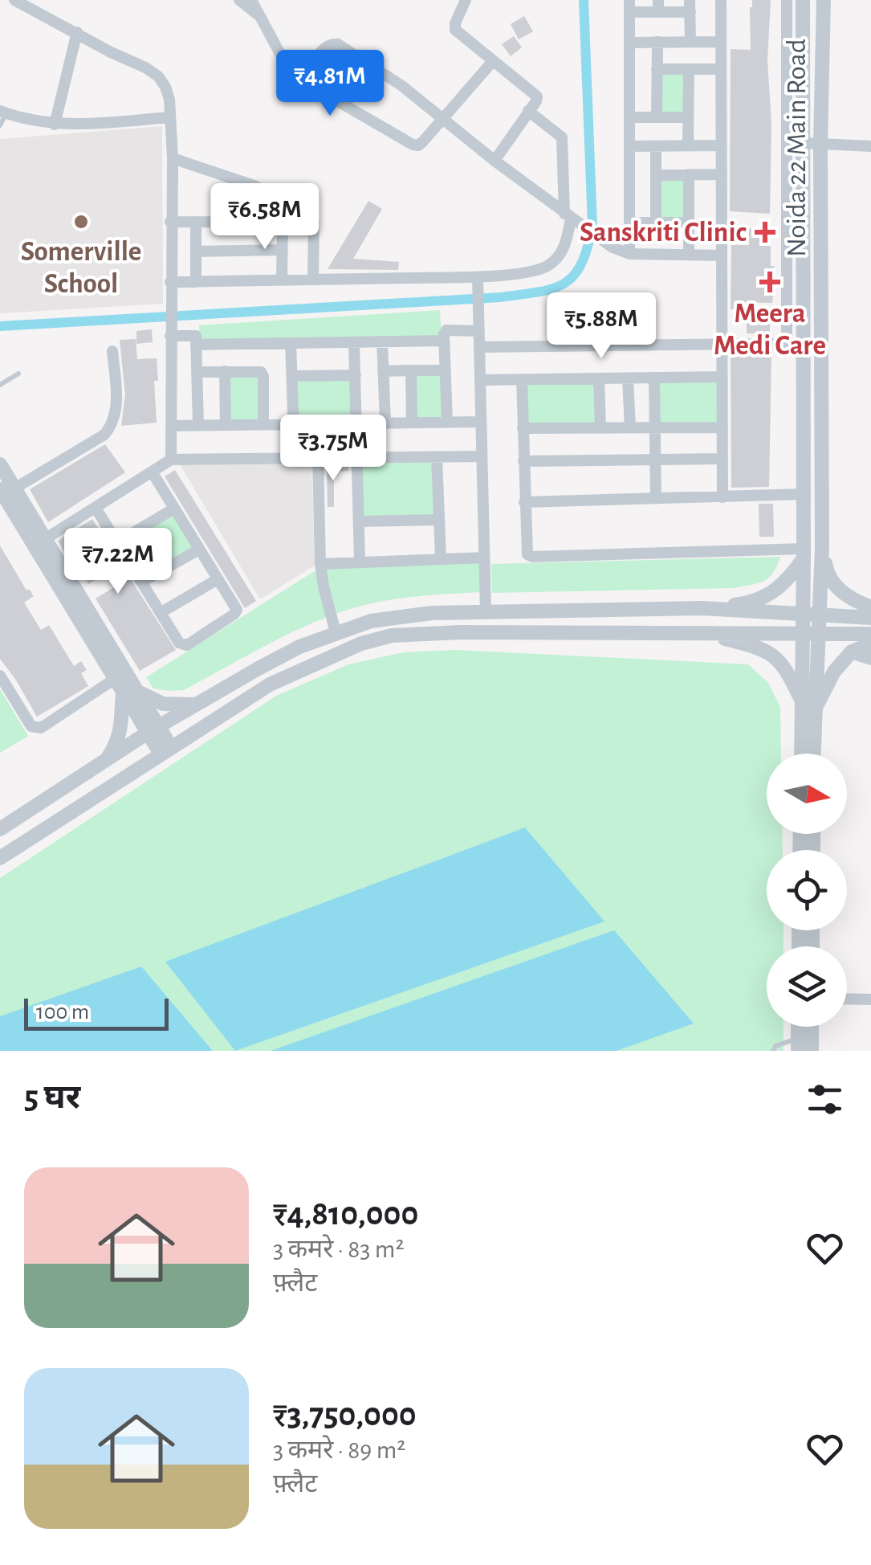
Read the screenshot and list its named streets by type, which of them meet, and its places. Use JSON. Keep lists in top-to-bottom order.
{
  "streets": {
    "street": ["Noida 22 Main Road"]
  },
  "places": {
    "other": ["Somerville School"],
    "health": ["Sanskriti Clinic", "Meera Medi Care"]
  },
  "scale_bar": "100 m",
  "north": "right",
  "page": {
    "price": [
      "₹4.81M",
      "₹6.58M",
      "₹5.88M",
      "₹3.75M",
      "₹7.22M"
    ],
    "scale": "100 m",
    "heading": "5 घर",
    "list": [
      {
        "name": "₹4,810,000",
        "note": "3 कमरे · 83 m² · फ़्लैट"
      },
      {
        "name": "₹3,750,000",
        "note": "3 कमरे · 89 m² · फ़्लैट"
      }
    ]
  }
}
